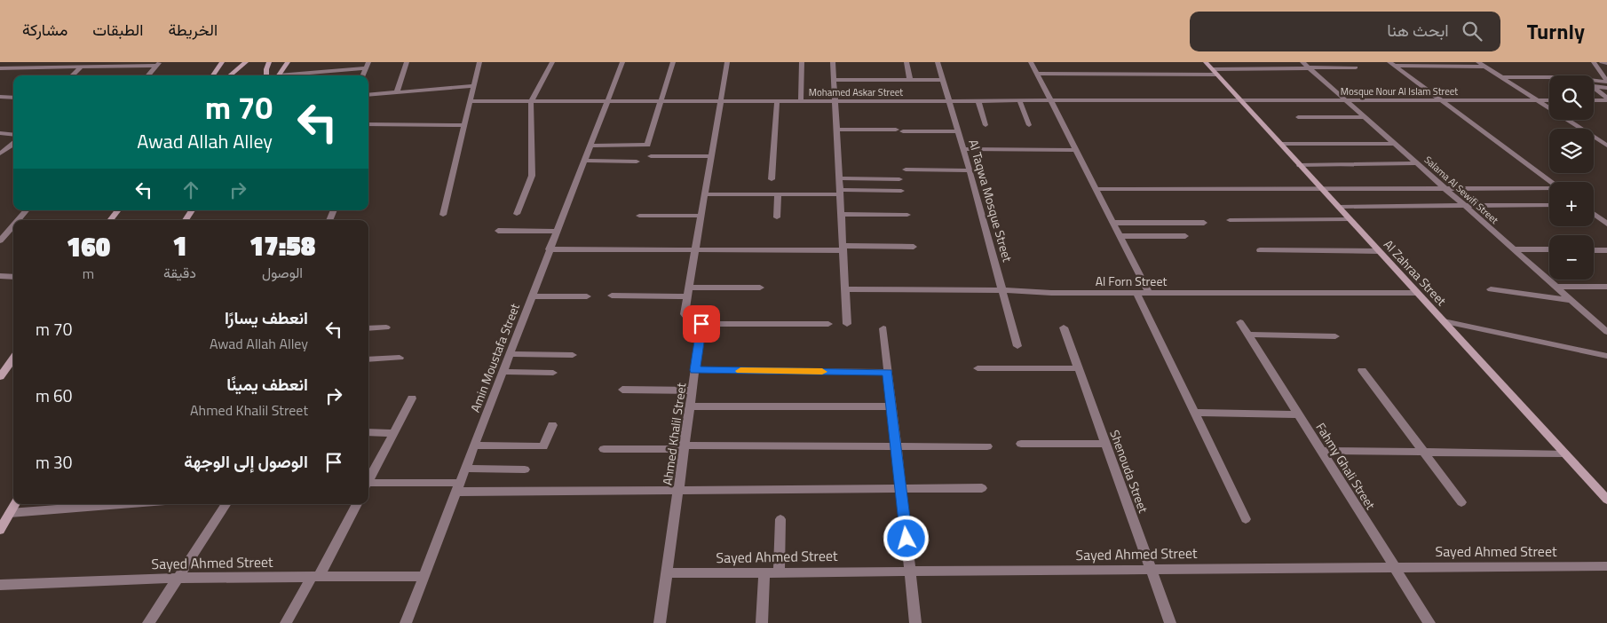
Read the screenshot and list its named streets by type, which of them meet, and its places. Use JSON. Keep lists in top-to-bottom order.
{
  "streets": {
    "street": [
      "Mosque Nour Al Islam Street",
      "Mohamed Askar Street",
      "Salama Al Sewifi Street",
      "Al Taqwa Mosque Street",
      "Al Zahraa Street",
      "Al Forn Street",
      "Amin Moustafa Street",
      "Ahmed Khalil Street",
      "Fahmy Ghali Street",
      "Shenouda Street",
      "Sayed Ahmed Street"
    ]
  },
  "crossings": [
    ["Mosque Nour Al Islam Street", "Mohamed Askar Street"],
    ["Mosque Nour Al Islam Street", "Salama Al Sewifi Street"],
    ["Mosque Nour Al Islam Street", "Al Zahraa Street"],
    ["Mohamed Askar Street", "Al Taqwa Mosque Street"],
    ["Mohamed Askar Street", "Al Zahraa Street"],
    ["Mohamed Askar Street", "Amin Moustafa Street"],
    ["Al Taqwa Mosque Street", "Al Forn Street"],
    ["Al Zahraa Street", "Al Forn Street"],
    ["Amin Moustafa Street", "Sayed Ahmed Street"],
    ["Ahmed Khalil Street", "Sayed Ahmed Street"],
    ["Fahmy Ghali Street", "Sayed Ahmed Street"],
    ["Shenouda Street", "Sayed Ahmed Street"]
  ],
  "page": {
    "header": "Turnly",
    "search": "ابحث هنا",
    "nav": ["الخريطة", "الطبقات", "مشاركة"],
    "map_buttons": ["+", "−"],
    "turn": ["70 m", "Awad Allah Alley"],
    "eta": [
      "17:58",
      "الوصول",
      "1",
      "دقيقة",
      "160",
      "m"
    ],
    "list": [
      {
        "name": "انعطف يسارًا",
        "note": "Awad Allah Alley",
        "value": "70 m"
      },
      {
        "name": "انعطف يمينًا",
        "note": "Ahmed Khalil Street",
        "value": "60 m"
      },
      {
        "name": "الوصول إلى الوجهة",
        "value": "30 m"
      }
    ]
  }
}
